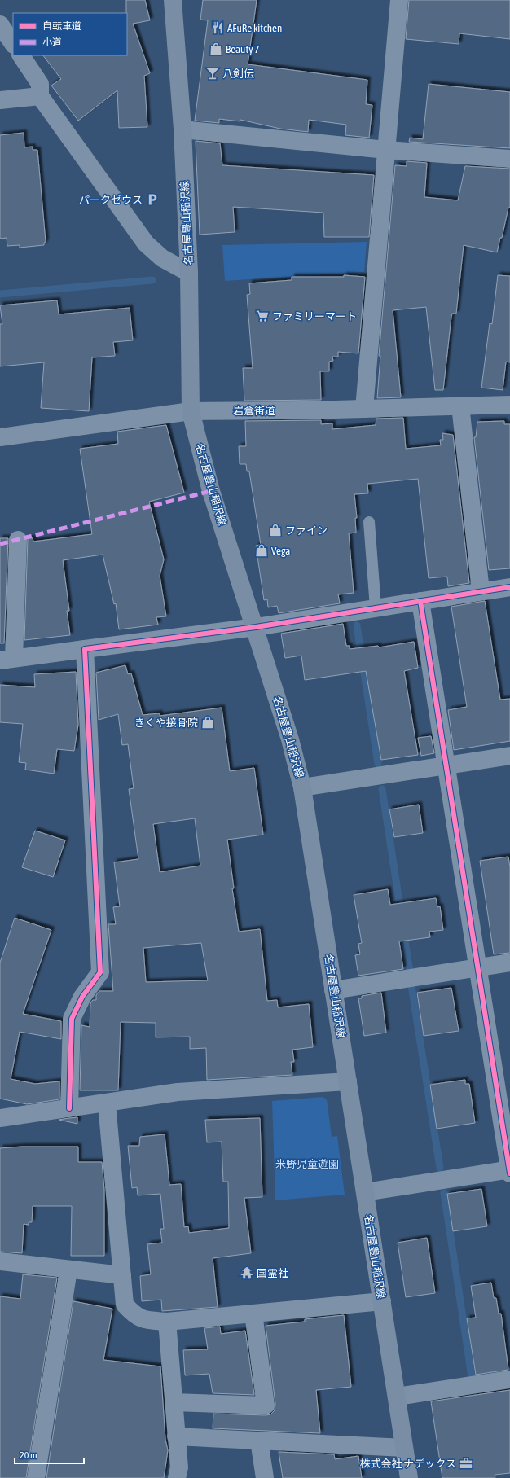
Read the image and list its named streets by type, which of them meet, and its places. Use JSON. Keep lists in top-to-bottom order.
{
  "streets": {
    "main road": ["名古屋豊山稲沢線"],
    "street": ["岩倉街道"]
  },
  "crossings": [
    ["名古屋豊山稲沢線", "岩倉街道"]
  ],
  "parks": ["米野児童遊園"],
  "places": {
    "restaurant": ["AFuRe kitchen"],
    "shop": [
      "Beauty 7",
      "ファイン",
      "Vega",
      "きくや接骨院"
    ],
    "bar": ["八剣伝"],
    "parking": ["パークゼウス"],
    "supermarket": ["ファミリーマート"],
    "temple": ["国霊社"],
    "office": ["株式会社 ナデックス"]
  },
  "legend": ["自転車道", "小道"],
  "scale_bar": "20 m"
}
